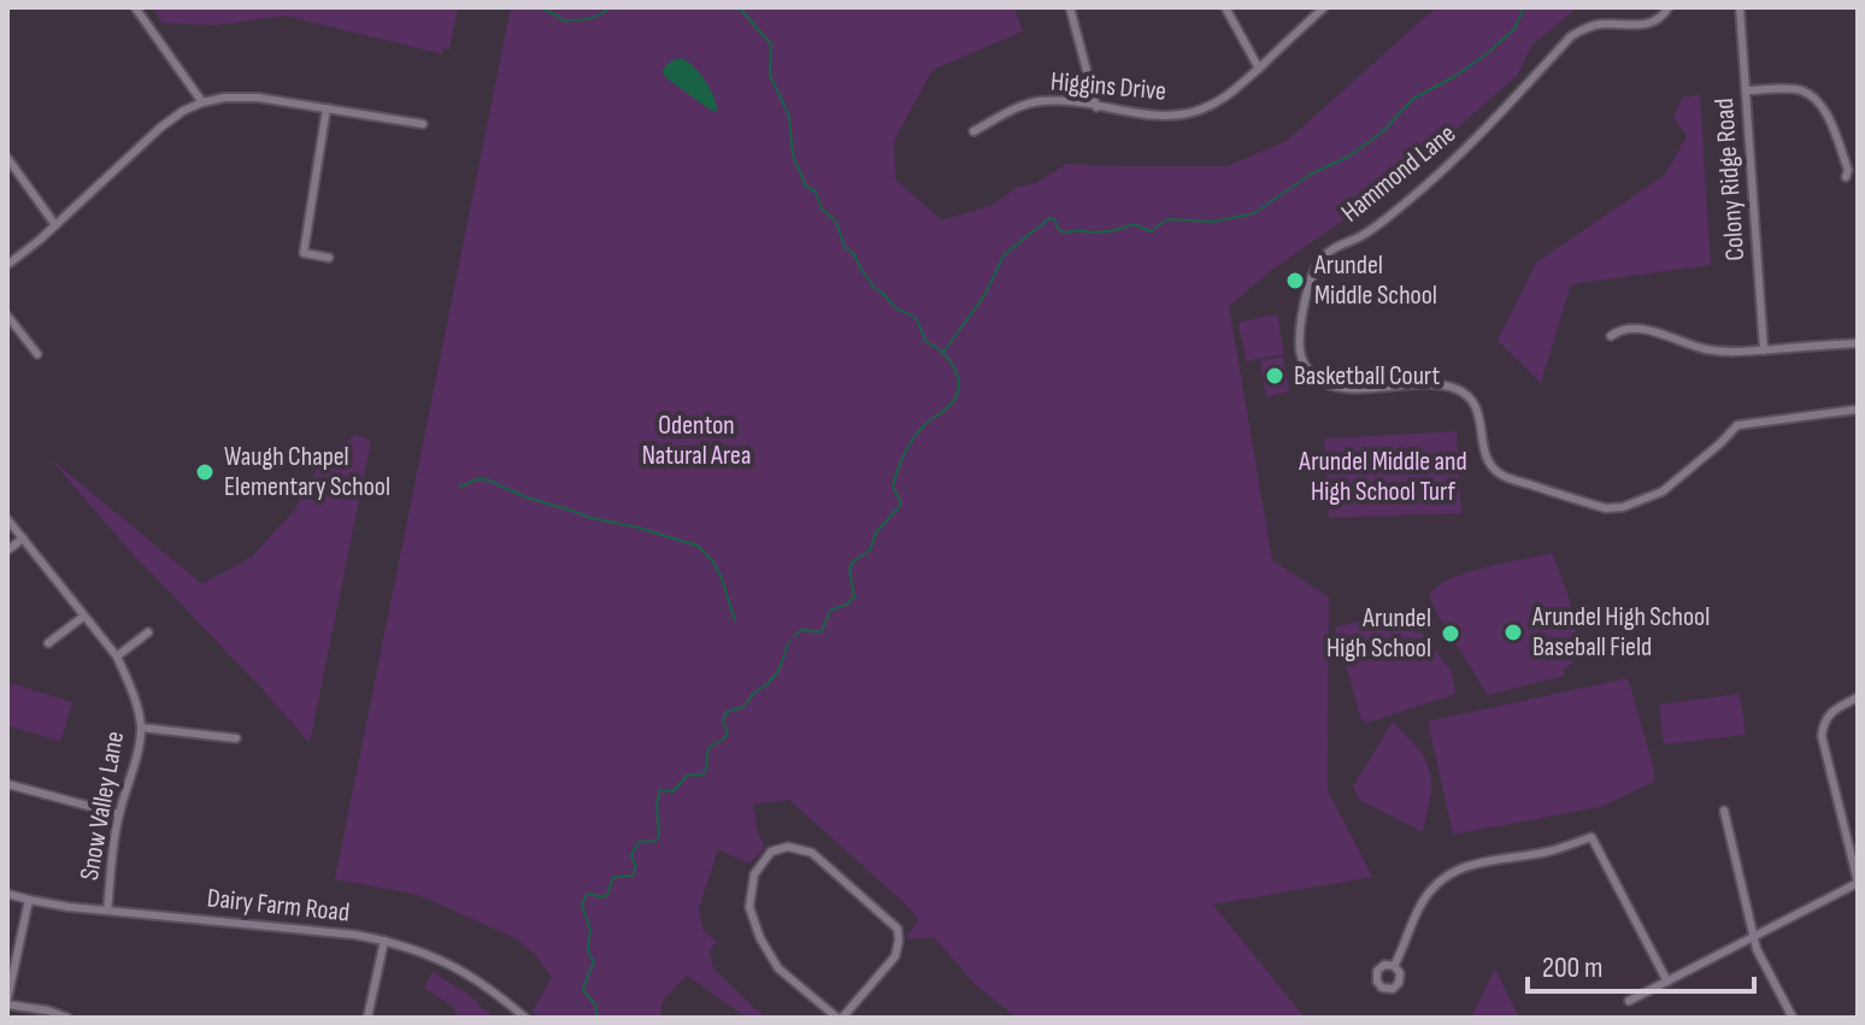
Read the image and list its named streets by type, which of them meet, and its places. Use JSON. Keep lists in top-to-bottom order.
{
  "streets": {
    "street": [
      "Higgins Drive",
      "Hammond Lane",
      "Colony Ridge Road",
      "Snow Valley Lane",
      "Dairy Farm Road"
    ]
  },
  "crossings": [
    ["Snow Valley Lane", "Dairy Farm Road"]
  ],
  "parks": ["Odenton Natural Area", "Arundel Middle and High School Turf"],
  "places": [
    "Arundel Middle School",
    "Basketball Court",
    "Waugh Chapel Elementary School",
    "Arundel High School Baseball Field",
    "Arundel High School"
  ],
  "scale_bar": "200 m"
}
